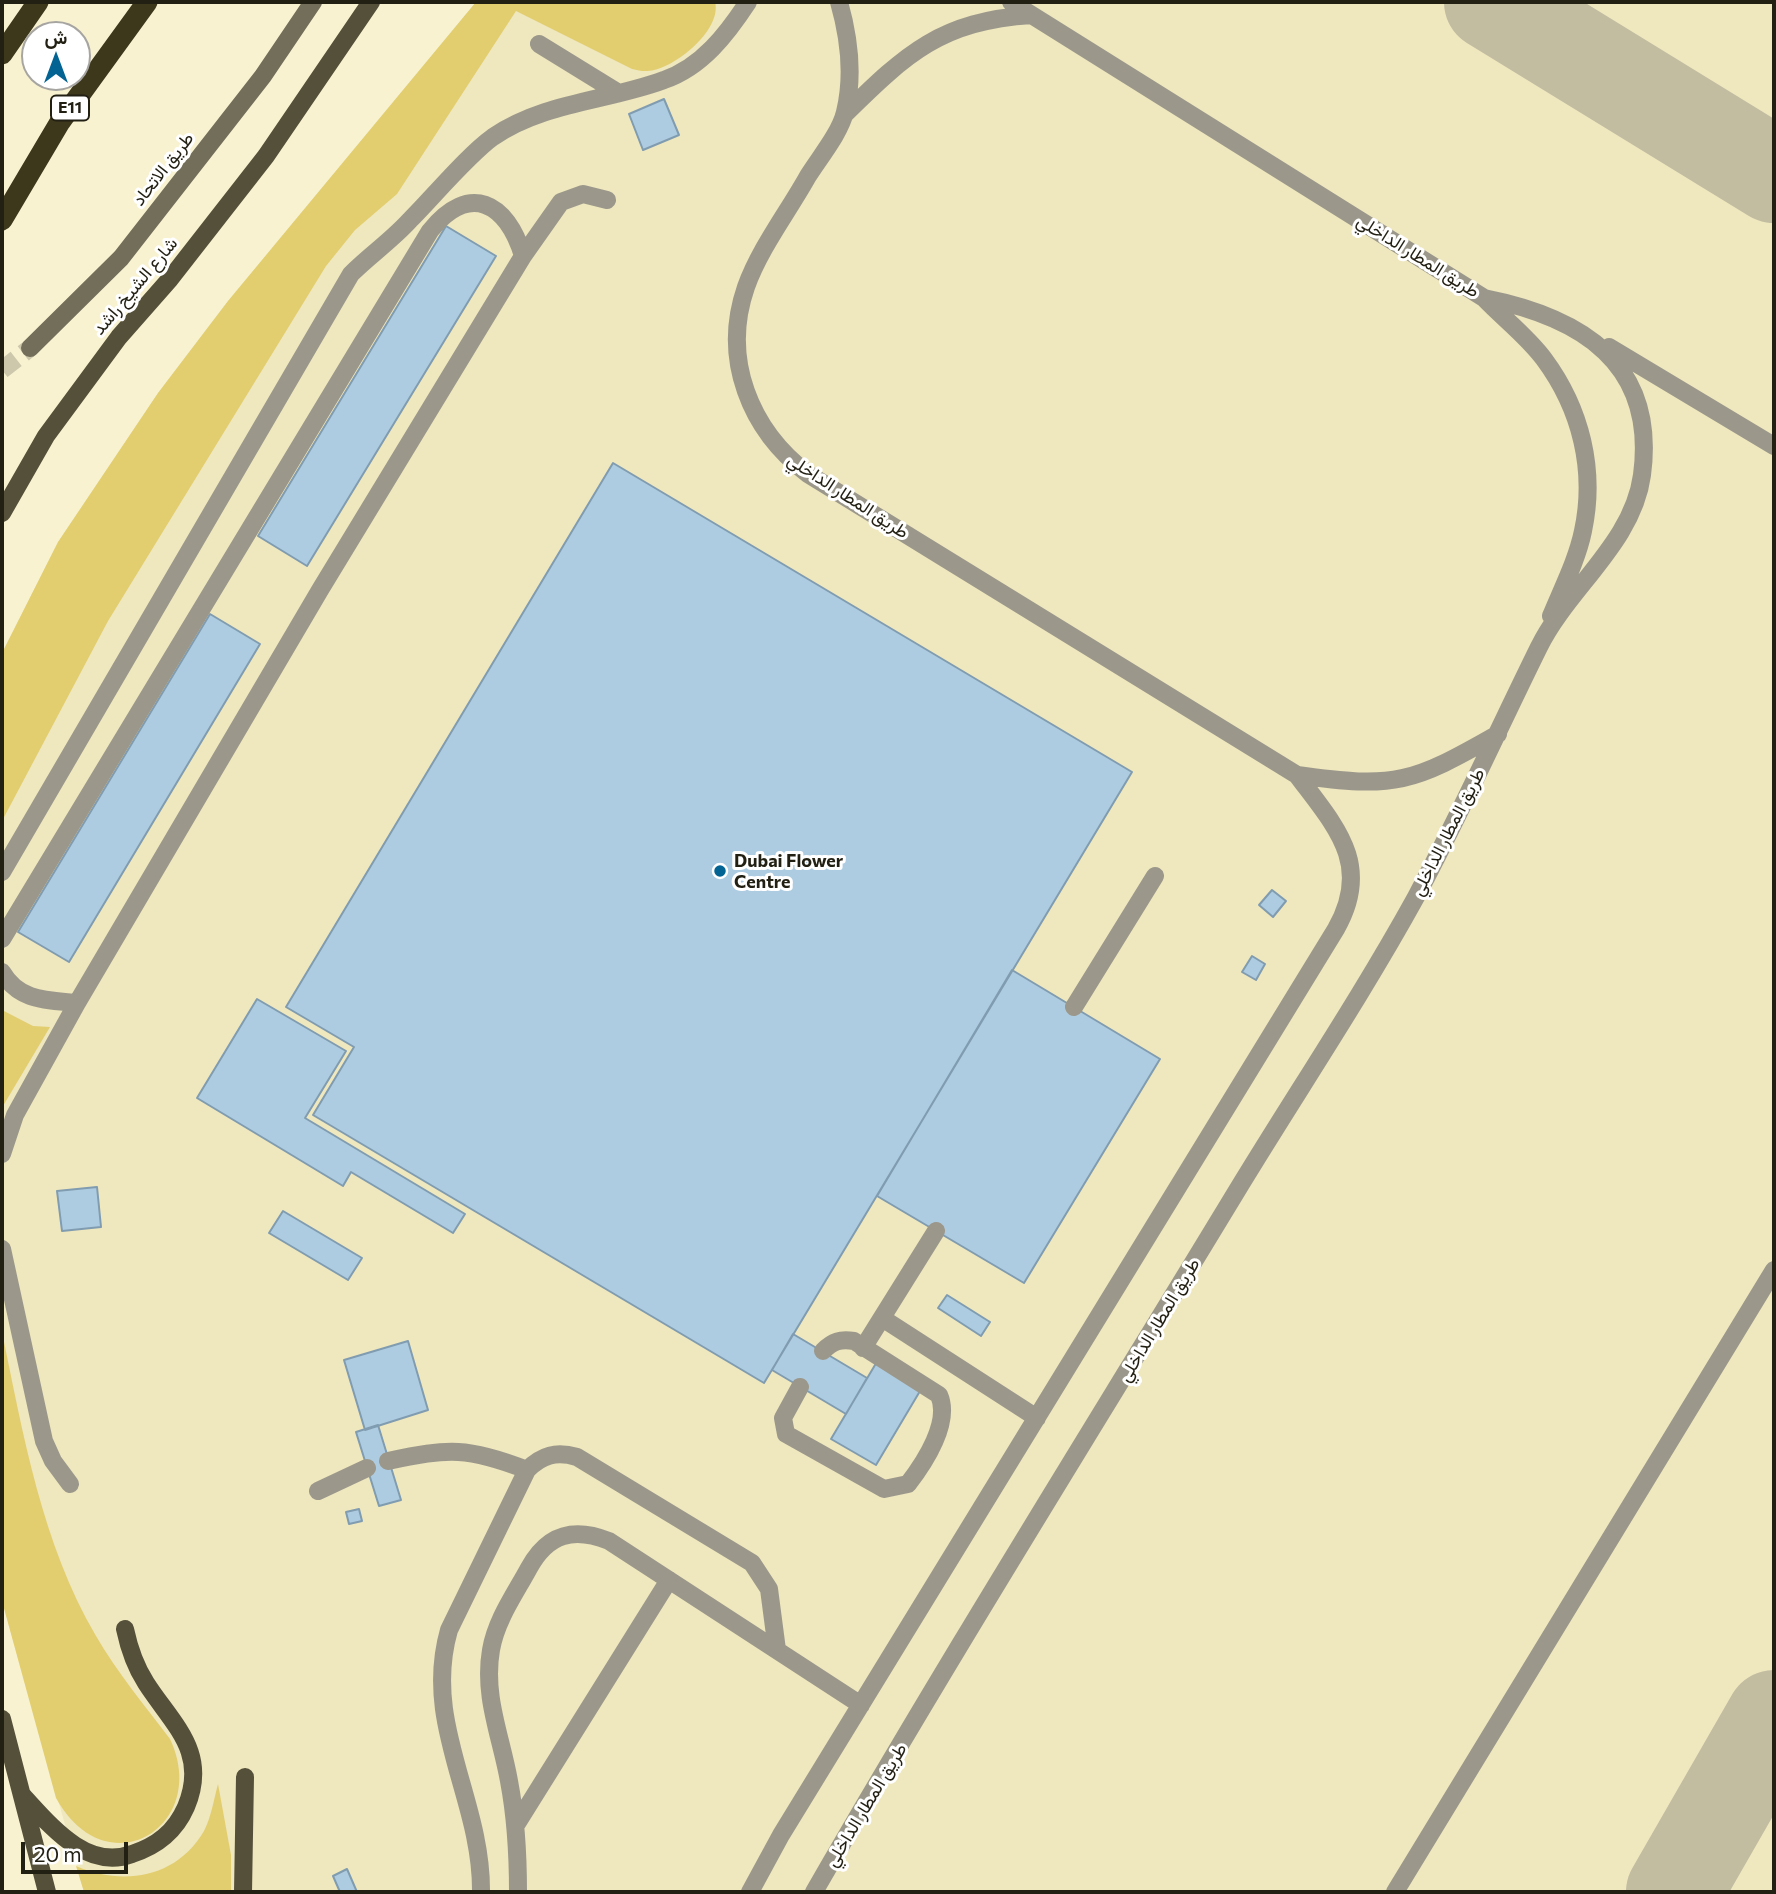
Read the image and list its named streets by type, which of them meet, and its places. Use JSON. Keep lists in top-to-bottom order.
{
  "streets": {
    "highway": ["E11"],
    "main road": ["طريق الاتحاد", "شارع الشيخ راشد"],
    "lane": ["طريق المطار الداخلي"]
  },
  "places": ["Dubai Flower Centre"],
  "scale_bar": "20 m",
  "north": "top"
}
